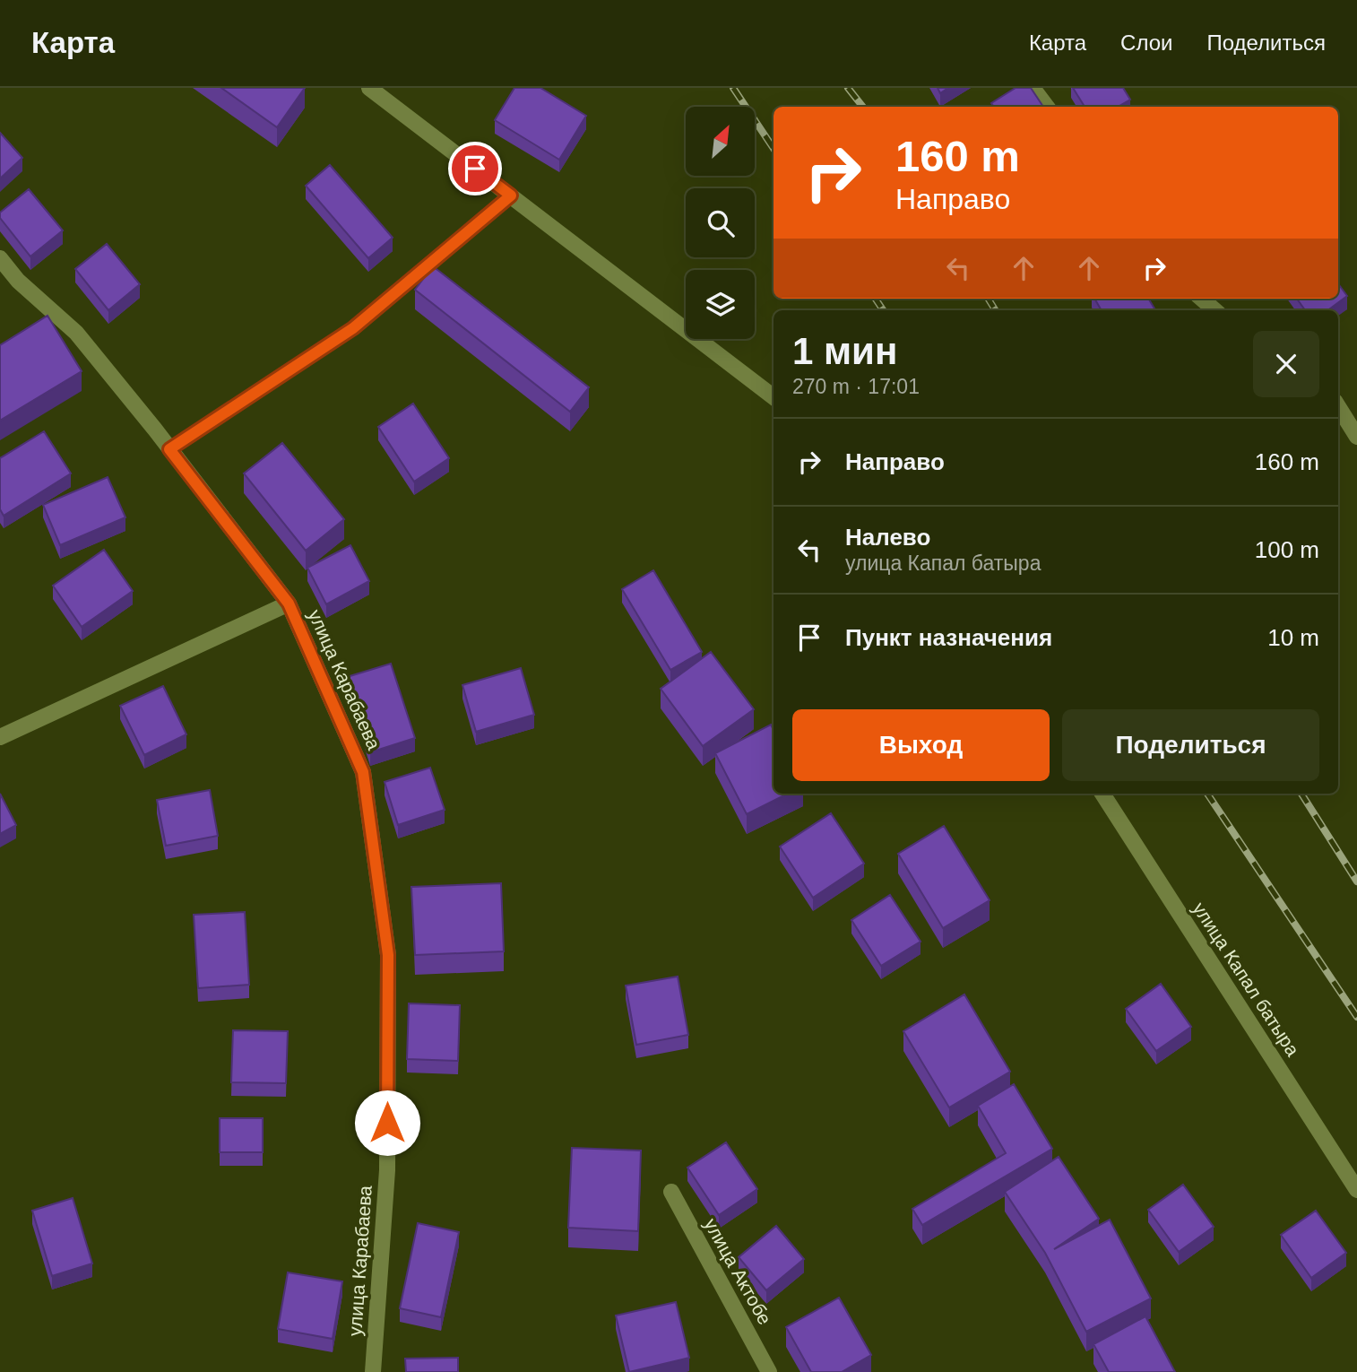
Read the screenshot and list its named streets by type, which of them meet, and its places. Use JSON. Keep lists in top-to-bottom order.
{
  "streets": {
    "street": ["улица Карабаева", "улица Капал батыра", "улица Актобе"]
  },
  "north": "top right",
  "page": {
    "header": "Карта",
    "nav": ["Карта", "Слои", "Поделиться"],
    "turn": ["160 m", "Направо"],
    "heading": ["1 мин", "270 m · 17:01"],
    "list": [
      {
        "name": "Направо",
        "value": "160 m"
      },
      {
        "name": "Налево",
        "note": "улица Капал батыра",
        "value": "100 m"
      },
      {
        "name": "Пункт назначения",
        "value": "10 m"
      }
    ],
    "buttons": ["Выход", "Поделиться"]
  }
}
